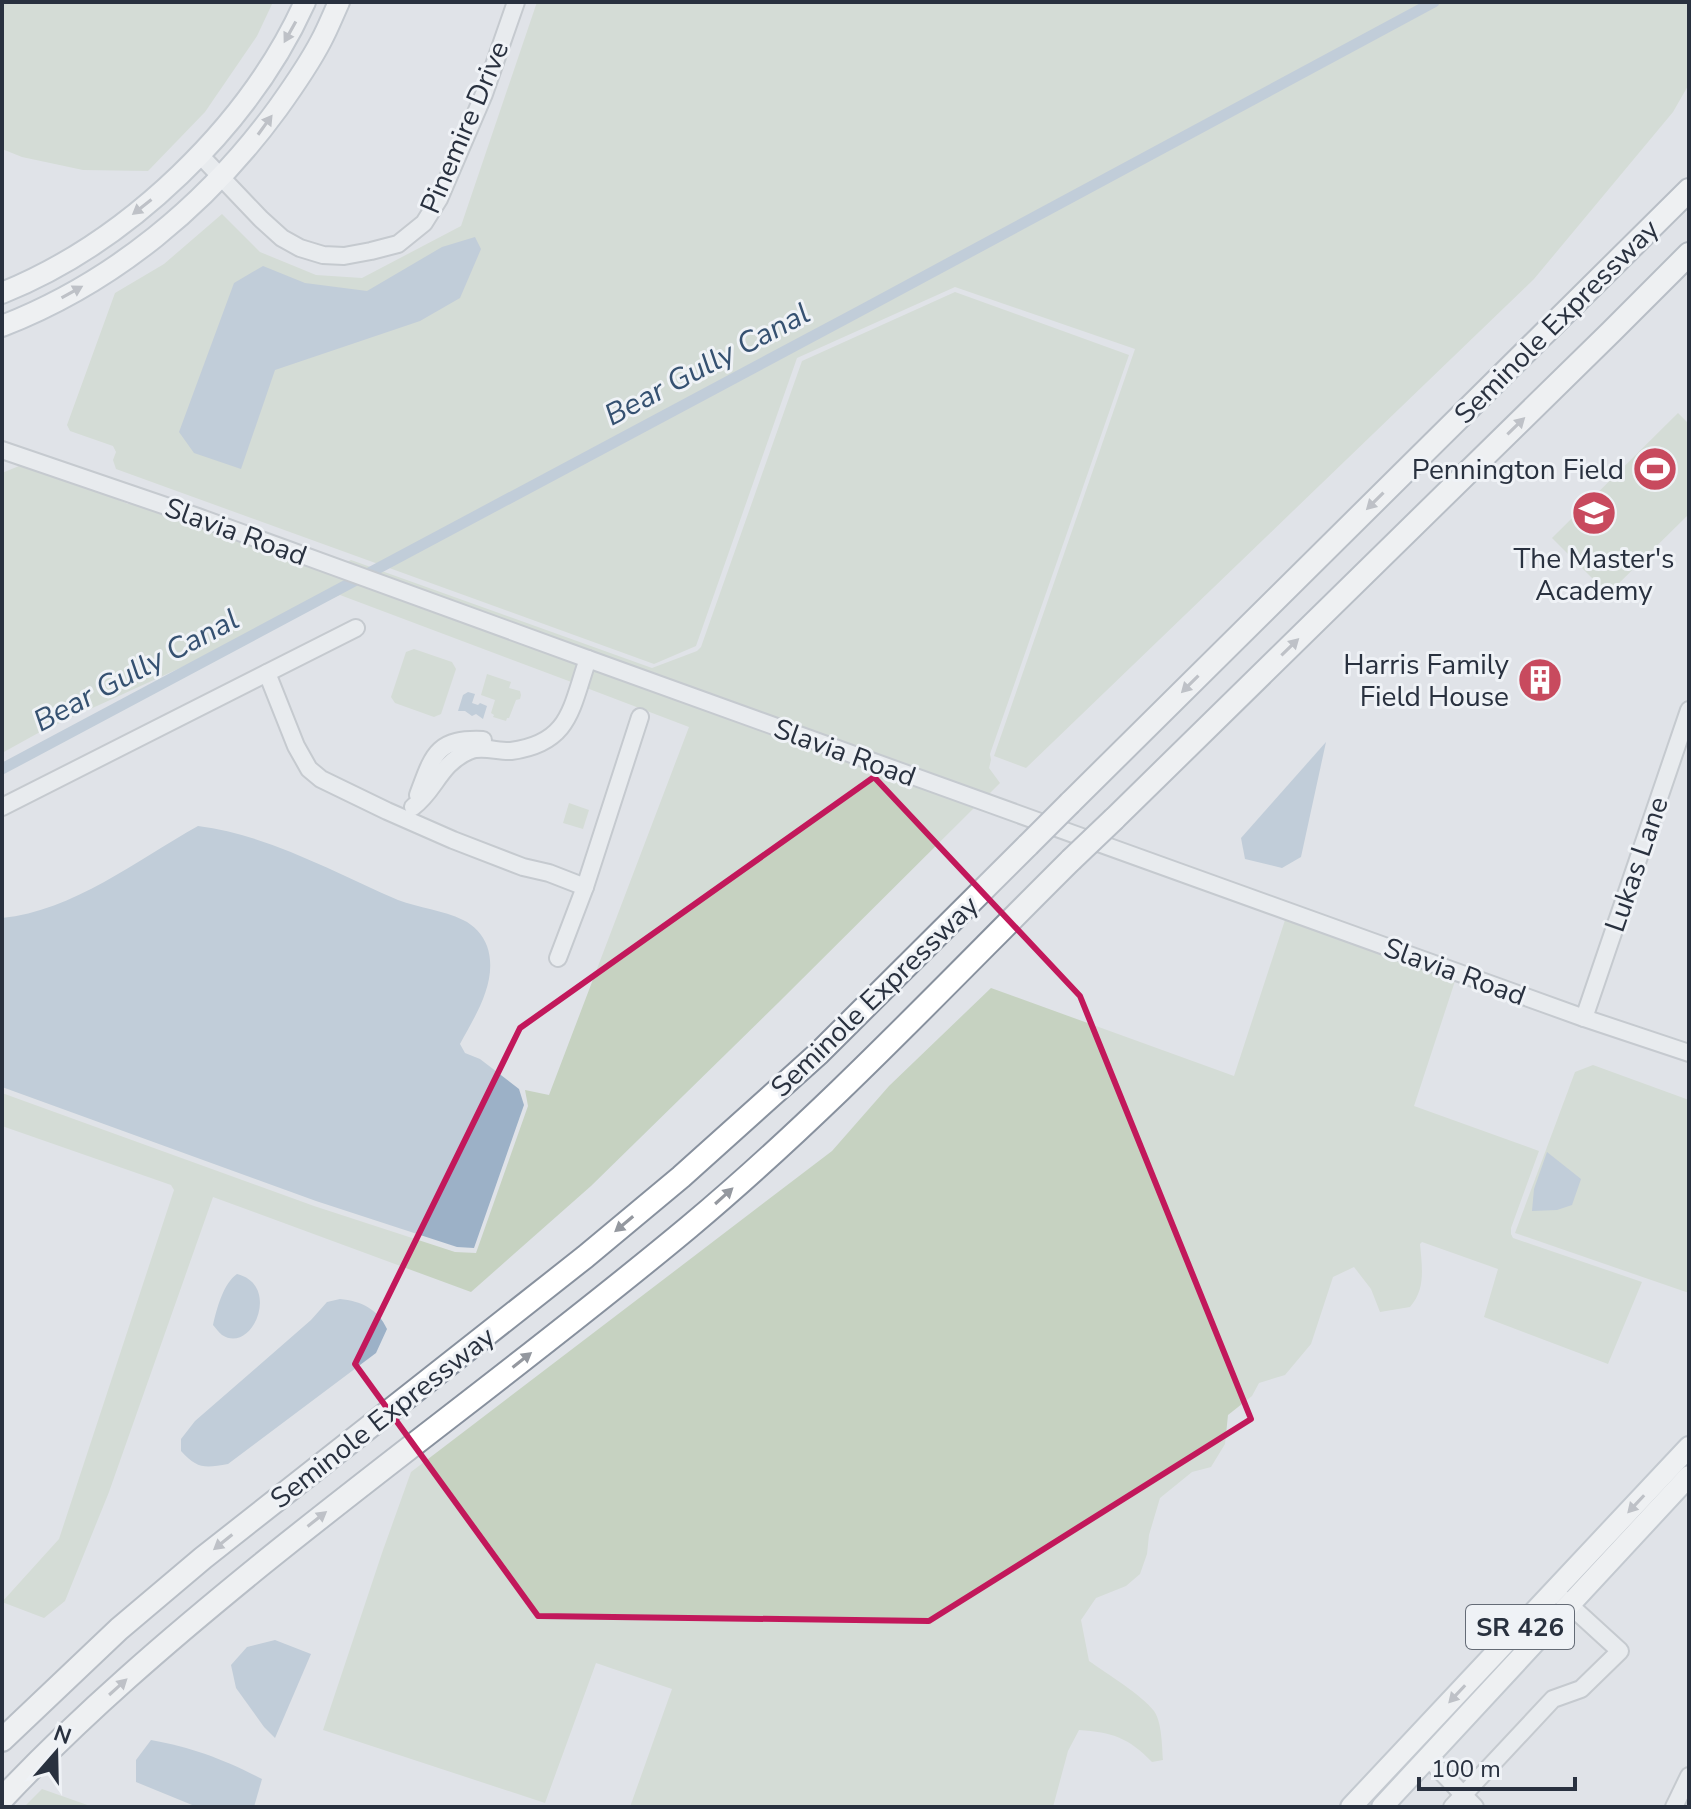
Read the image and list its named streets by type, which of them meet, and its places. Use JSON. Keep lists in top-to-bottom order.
{
  "streets": {
    "highway": ["Seminole Expressway"],
    "main road": ["SR 426"],
    "street": ["Pinemire Drive", "Slavia Road", "Lukas Lane"]
  },
  "crossings": [
    ["Slavia Road", "Lukas Lane"]
  ],
  "water": ["Bear Gully Canal"],
  "places": {
    "sports": ["Pennington Field"],
    "school or university": ["The Master's Academy"],
    "building": ["Harris Family Field House"]
  },
  "scale_bar": "100 m",
  "north": "top"
}
